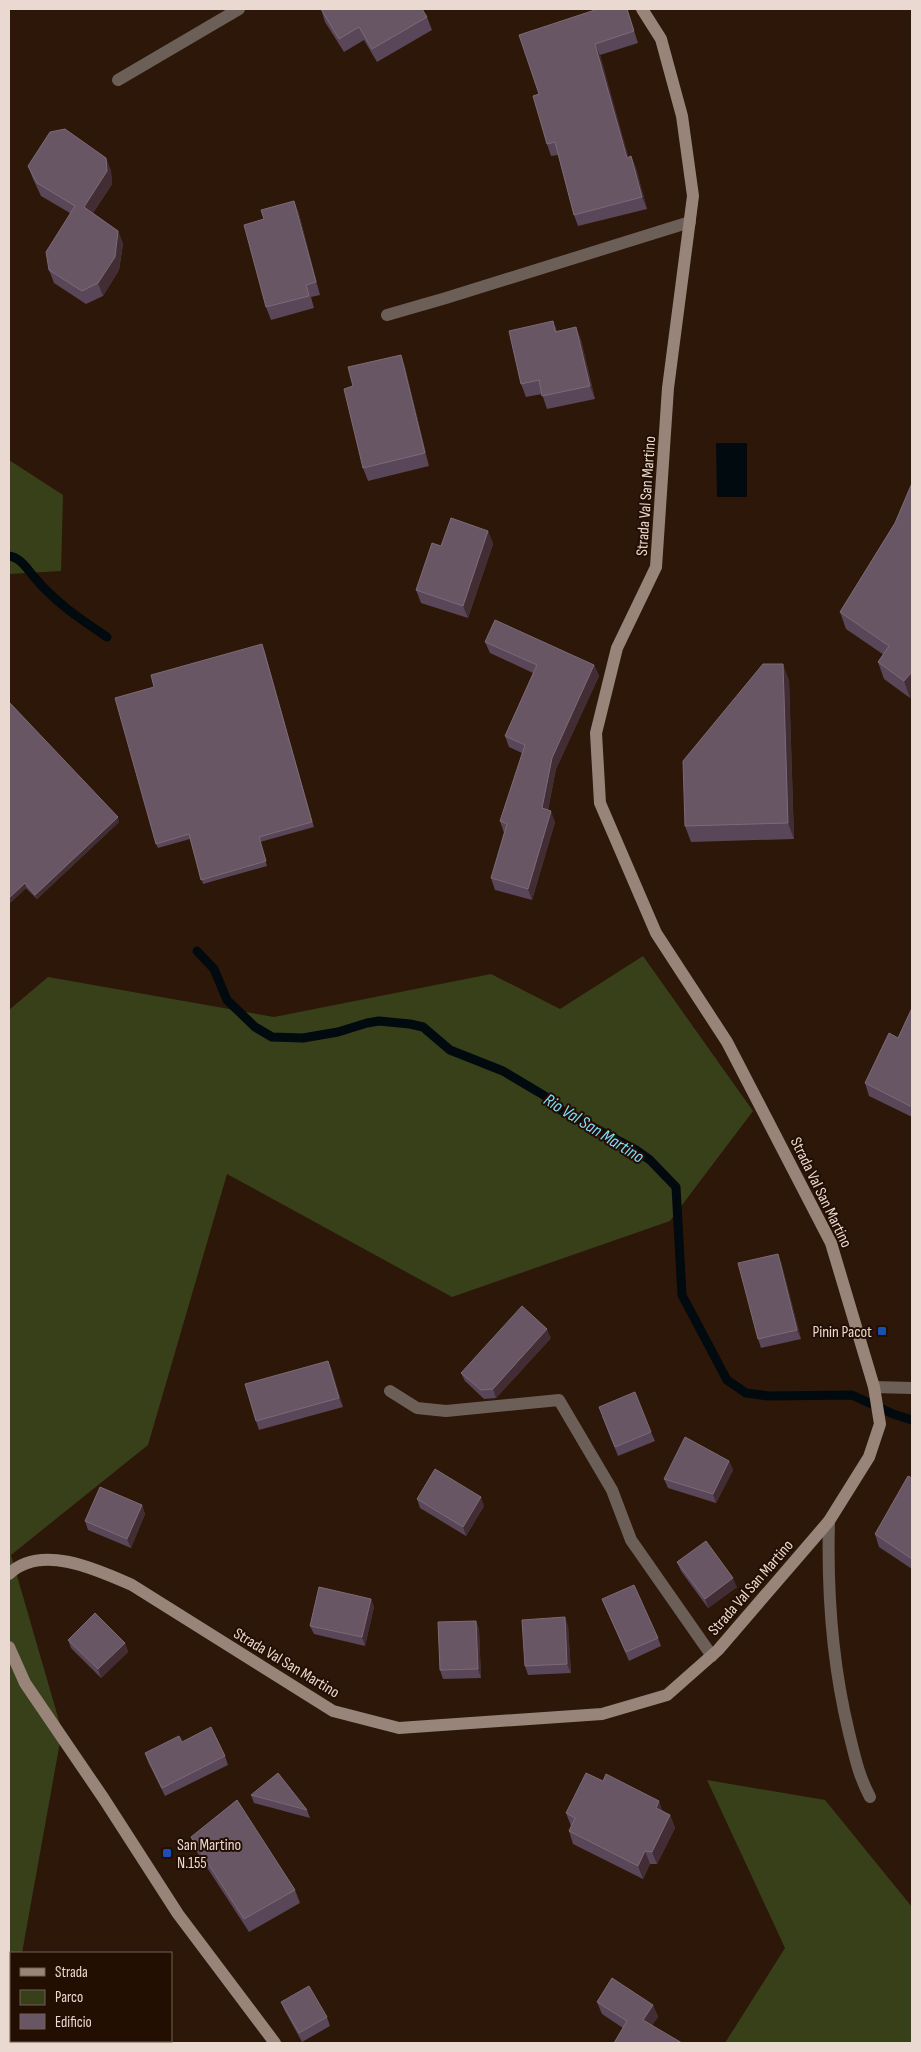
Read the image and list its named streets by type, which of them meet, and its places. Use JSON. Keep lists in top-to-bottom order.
{
  "streets": {
    "street": ["Strada Val San Martino"]
  },
  "water": ["Rio Val San Martino"],
  "places": {
    "transit": ["Pinin Pacot", "San Martino N.155"]
  },
  "legend": ["Strada", "Parco", "Edificio"]
}
